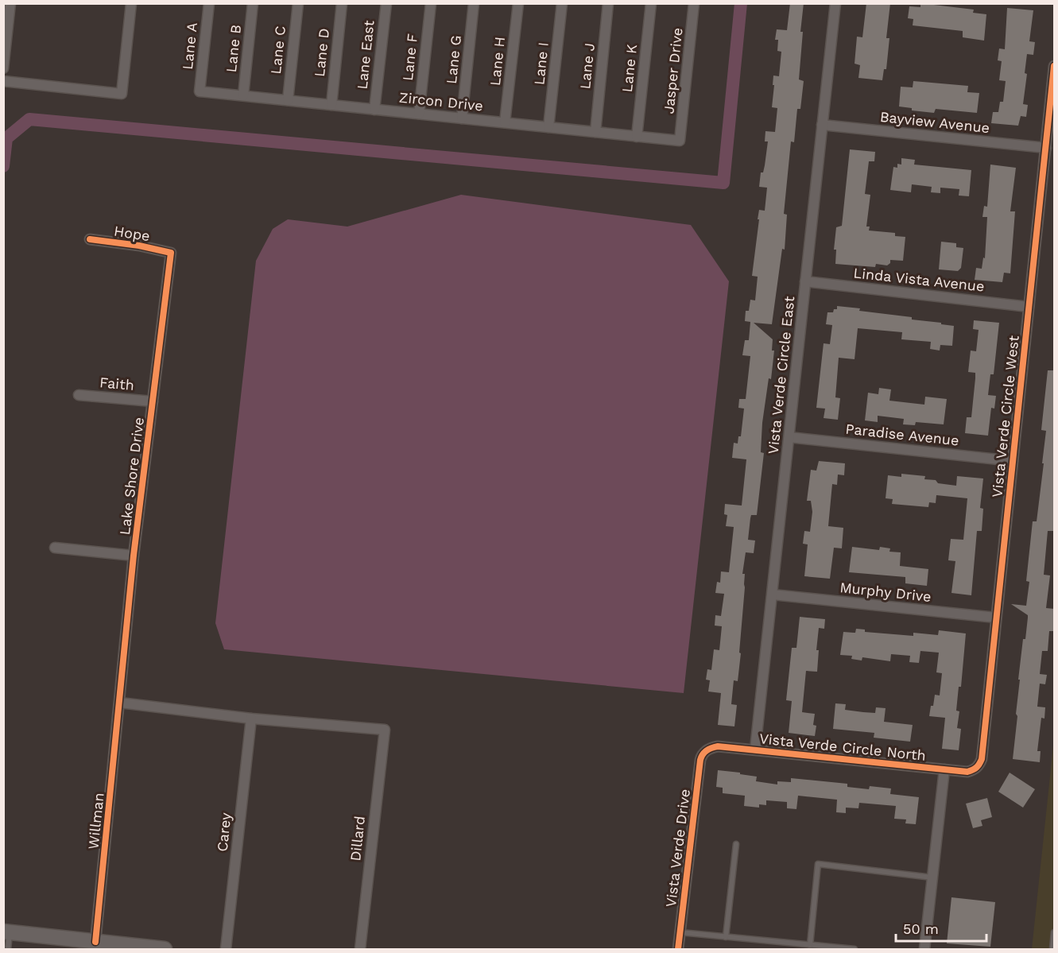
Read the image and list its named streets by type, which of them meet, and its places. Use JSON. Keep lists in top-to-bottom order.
{
  "streets": {
    "street": [
      "Lane A",
      "Lane B",
      "Lane C",
      "Lane D",
      "Lane East",
      "Lane F",
      "Lane G",
      "Lane H",
      "Lane I",
      "Lane J",
      "Lane K",
      "Jasper Drive",
      "Zircon Drive",
      "Bayview Avenue",
      "Hope",
      "Linda Vista Avenue",
      "Vista Verde Circle East",
      "Faith",
      "Vista Verde Circle West",
      "Paradise Avenue",
      "Lake Shore Drive",
      "Murphy Drive",
      "Vista Verde Circle North",
      "Willman",
      "Carey",
      "Dillard",
      "Vista Verde Drive"
    ]
  },
  "crossings": [
    ["Lane A", "Zircon Drive"],
    ["Lane B", "Zircon Drive"],
    ["Lane C", "Zircon Drive"],
    ["Lane D", "Zircon Drive"],
    ["Lane East", "Zircon Drive"],
    ["Lane F", "Zircon Drive"],
    ["Lane G", "Zircon Drive"],
    ["Lane H", "Zircon Drive"],
    ["Lane I", "Zircon Drive"],
    ["Lane J", "Zircon Drive"],
    ["Lane K", "Zircon Drive"],
    ["Jasper Drive", "Zircon Drive"],
    ["Bayview Avenue", "Vista Verde Circle East"],
    ["Bayview Avenue", "Vista Verde Circle West"],
    ["Hope", "Lake Shore Drive"],
    ["Linda Vista Avenue", "Vista Verde Circle East"],
    ["Linda Vista Avenue", "Vista Verde Circle West"],
    ["Vista Verde Circle East", "Paradise Avenue"],
    ["Vista Verde Circle East", "Murphy Drive"],
    ["Vista Verde Circle East", "Vista Verde Circle North"],
    ["Faith", "Lake Shore Drive"],
    ["Vista Verde Circle West", "Paradise Avenue"],
    ["Vista Verde Circle West", "Murphy Drive"],
    ["Vista Verde Circle West", "Vista Verde Circle North"],
    ["Lake Shore Drive", "Willman"],
    ["Vista Verde Circle North", "Vista Verde Drive"],
    ["Carey", "Dillard"]
  ],
  "scale_bar": "50 m"
}
